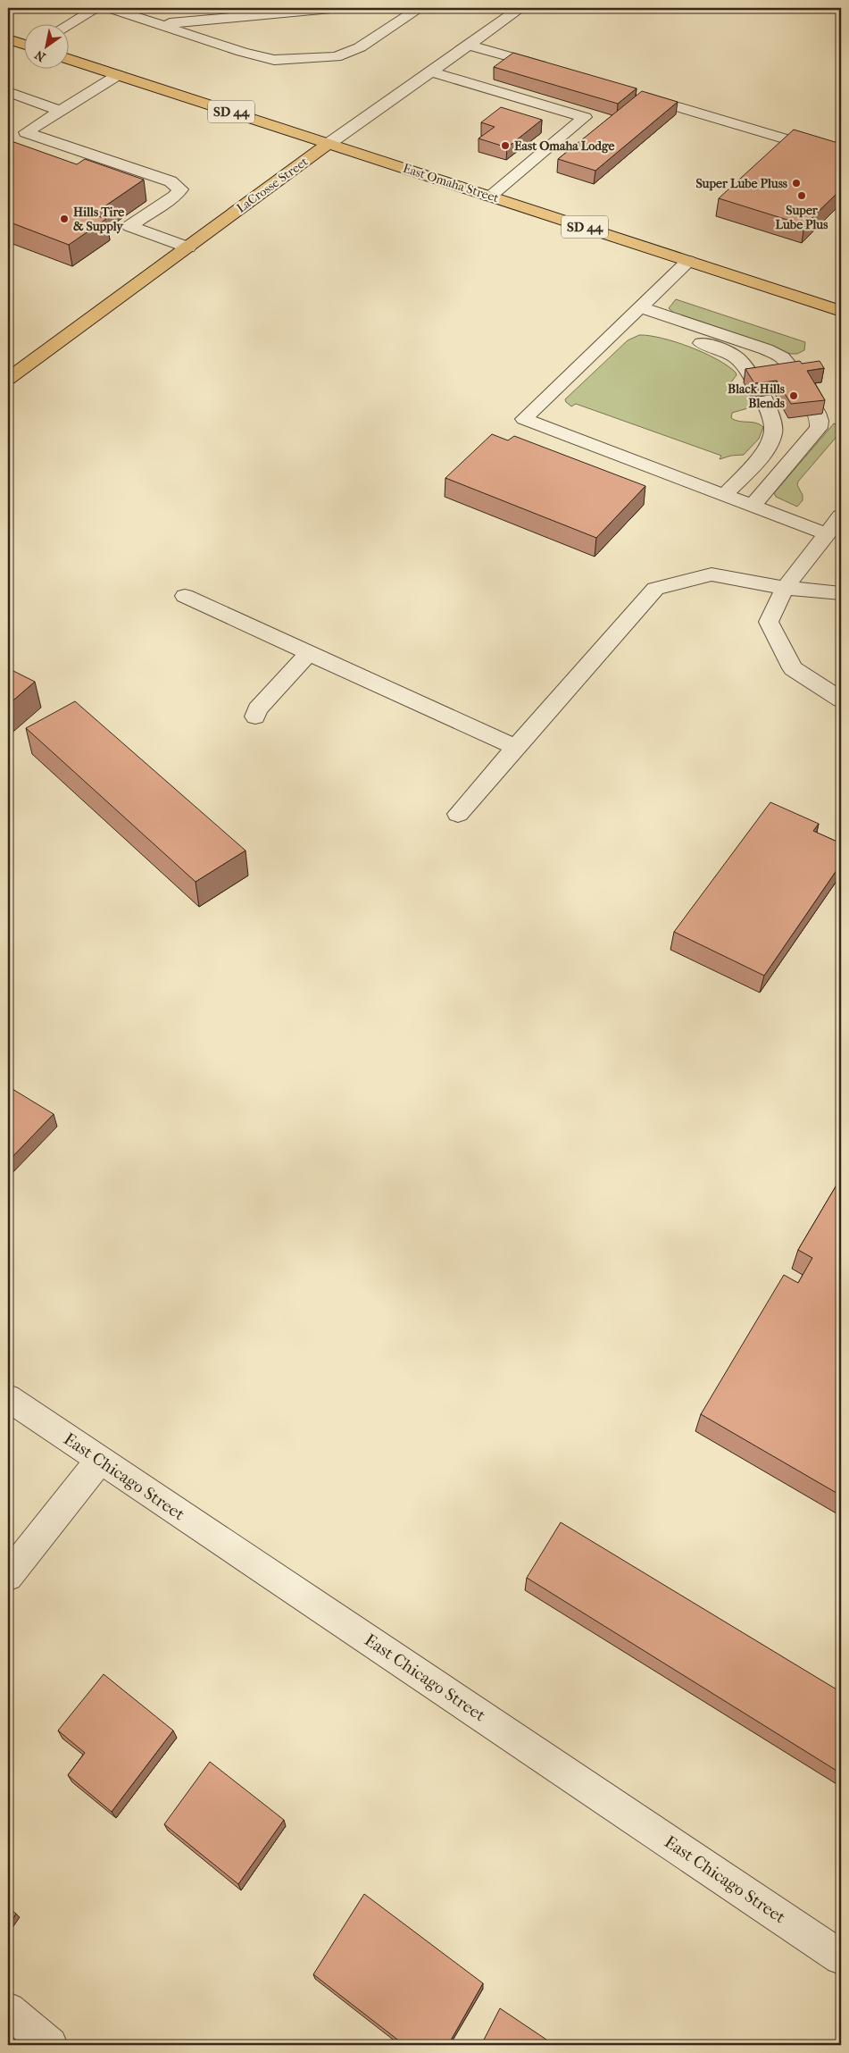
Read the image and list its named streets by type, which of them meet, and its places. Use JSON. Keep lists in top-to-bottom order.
{
  "streets": {
    "main road": ["SD 44", "East Omaha Street", "LaCrosse Street"],
    "street": ["East Chicago Street"]
  },
  "crossings": [
    ["East Omaha Street", "LaCrosse Street"]
  ],
  "places": [
    "East Omaha Lodge",
    "Super Lube Pluss",
    "Super Lube Plus",
    "Hills Tire & Supply",
    "Black Hills Blends"
  ],
  "north": "bottom left"
}
